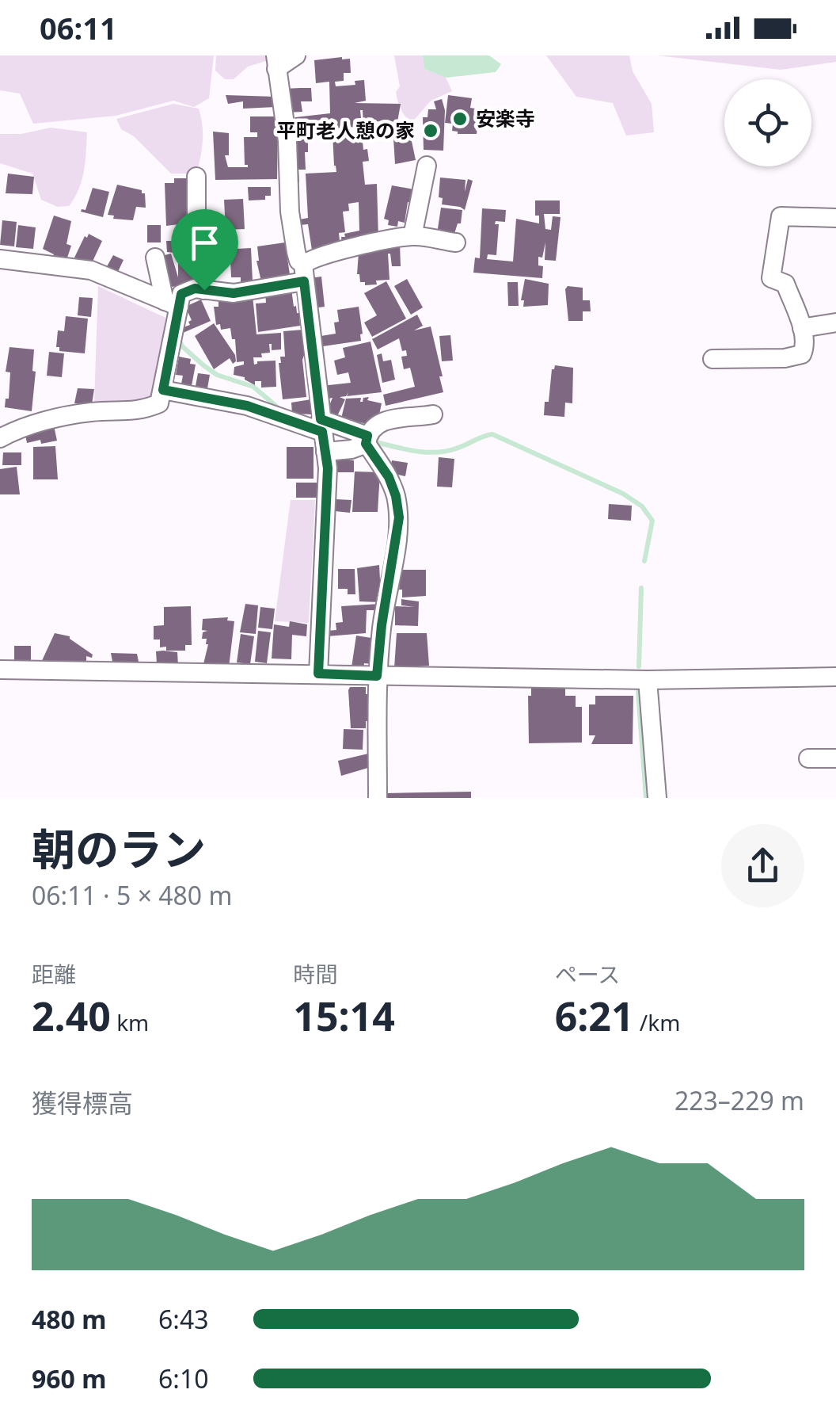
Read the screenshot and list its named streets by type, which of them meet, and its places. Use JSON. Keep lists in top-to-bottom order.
{
  "places": ["安楽寺", "平町老人憩の家"],
  "page": {
    "status": "06:11",
    "heading": ["朝のラン", "06:11 · 5 × 480 m"],
    "stats": [
      ["距離", "2.40 km"],
      ["時間", "15:14"],
      ["ペース", "6:21 /km"]
    ],
    "chart": ["獲得標高", "223–229 m"],
    "list": [
      {
        "name": "480 m",
        "note": "6:43"
      },
      {
        "name": "960 m",
        "note": "6:10"
      }
    ]
  }
}
